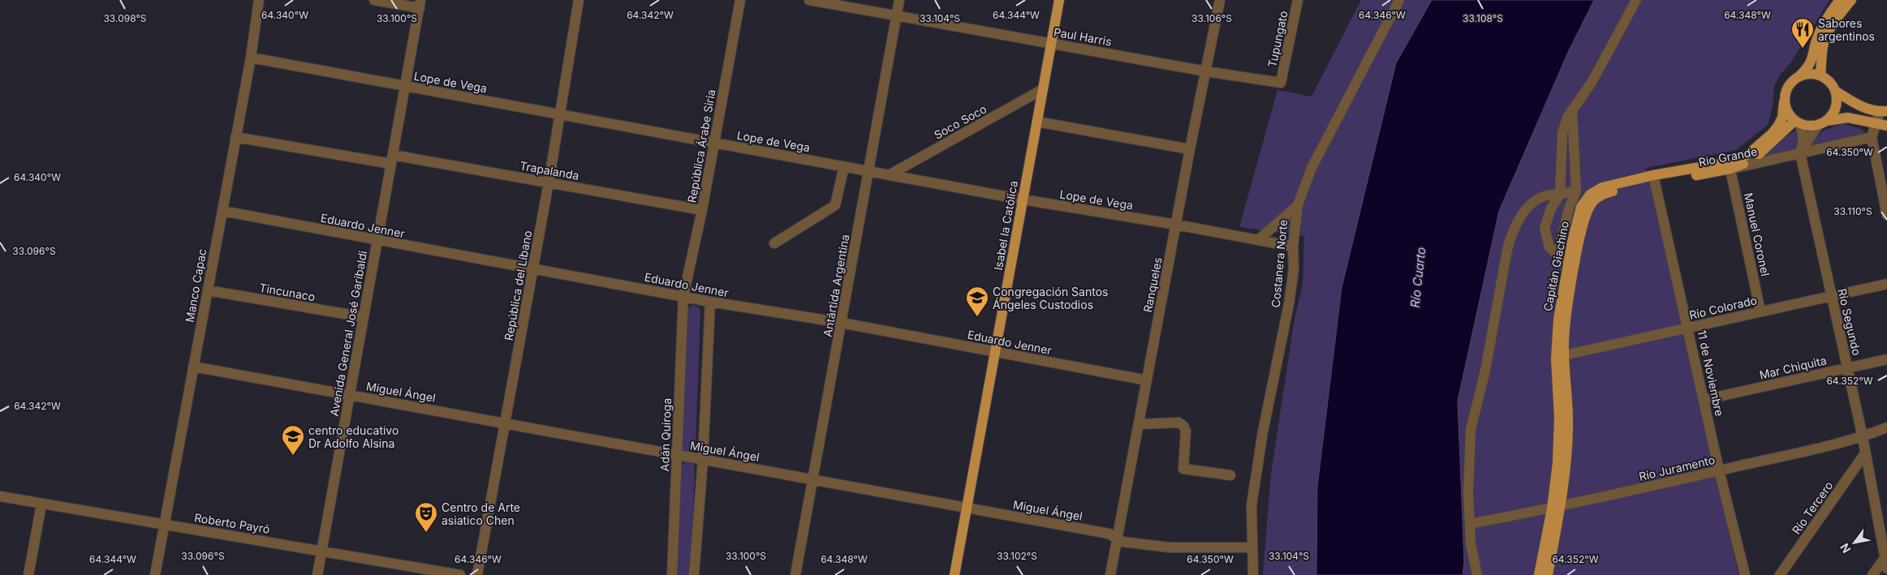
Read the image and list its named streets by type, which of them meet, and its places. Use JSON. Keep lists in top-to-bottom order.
{
  "streets": {
    "main road": ["Río Grande", "Isabel la Católica", "Capitán Giachino"],
    "street": [
      "Paul Harris",
      "Tupungato",
      "Lope de Vega",
      "Soco Soco",
      "República Árabe Siria",
      "Trapalanda",
      "Eduardo Jenner",
      "Manuel Coronel",
      "Costanera Norte",
      "Ranqueles",
      "Manco Capac",
      "República del Líbano",
      "Antártida Argentina",
      "Tincunaco",
      "Río Colorado",
      "Río Segundo",
      "Avenida General José Garibaldi",
      "Mar Chiquita",
      "11 de Noviembre",
      "Miguel Ángel",
      "Adán Quiroga",
      "Río Juramento",
      "Río Tercero",
      "Roberto Payró"
    ]
  },
  "crossings": [
    ["Paul Harris", "Tupungato"],
    ["Paul Harris", "Isabel la Católica"],
    ["Paul Harris", "Ranqueles"],
    ["Paul Harris", "Antártida Argentina"],
    ["Lope de Vega", "Soco Soco"],
    ["Lope de Vega", "República Árabe Siria"],
    ["Lope de Vega", "Isabel la Católica"],
    ["Lope de Vega", "Costanera Norte"],
    ["Lope de Vega", "Ranqueles"],
    ["Lope de Vega", "Manco Capac"],
    ["Lope de Vega", "República del Líbano"],
    ["Lope de Vega", "Antártida Argentina"],
    ["Lope de Vega", "Avenida General José Garibaldi"],
    ["Soco Soco", "Isabel la Católica"],
    ["República Árabe Siria", "Trapalanda"],
    ["República Árabe Siria", "Eduardo Jenner"],
    ["República Árabe Siria", "Adán Quiroga"],
    ["Río Grande", "Manuel Coronel"],
    ["Río Grande", "Capitán Giachino"],
    ["Río Grande", "Río Segundo"],
    ["Río Grande", "11 de Noviembre"],
    ["Trapalanda", "Manco Capac"],
    ["Trapalanda", "República del Líbano"],
    ["Trapalanda", "Avenida General José Garibaldi"],
    ["Eduardo Jenner", "Isabel la Católica"],
    ["Eduardo Jenner", "Ranqueles"],
    ["Eduardo Jenner", "Manco Capac"],
    ["Eduardo Jenner", "República del Líbano"],
    ["Eduardo Jenner", "Antártida Argentina"],
    ["Eduardo Jenner", "Avenida General José Garibaldi"],
    ["Eduardo Jenner", "Adán Quiroga"],
    ["Isabel la Católica", "Miguel Ángel"],
    ["Manuel Coronel", "Río Colorado"],
    ["Costanera Norte", "Miguel Ángel"],
    ["Capitán Giachino", "Río Colorado"],
    ["Capitán Giachino", "11 de Noviembre"],
    ["Capitán Giachino", "Río Juramento"],
    ["Ranqueles", "Miguel Ángel"],
    ["Manco Capac", "Tincunaco"],
    ["Manco Capac", "Miguel Ángel"],
    ["Manco Capac", "Roberto Payró"],
    ["República del Líbano", "Miguel Ángel"],
    ["Antártida Argentina", "Miguel Ángel"],
    ["Tincunaco", "Avenida General José Garibaldi"],
    ["Río Colorado", "Río Segundo"],
    ["Río Colorado", "11 de Noviembre"],
    ["Río Segundo", "Mar Chiquita"],
    ["Río Segundo", "Río Juramento"],
    ["Río Segundo", "Río Tercero"],
    ["Avenida General José Garibaldi", "Miguel Ángel"],
    ["Avenida General José Garibaldi", "Roberto Payró"],
    ["Mar Chiquita", "11 de Noviembre"],
    ["11 de Noviembre", "Río Juramento"],
    ["Miguel Ángel", "Adán Quiroga"]
  ],
  "water": ["Río Cuarto"],
  "places": {
    "restaurant": ["Sabores argentinos"],
    "school or university": ["Congregación Santos Ángeles Custodios", "centro educativo Dr Adolfo Alsina"],
    "theatre": ["Centro de Arte asiatico Chen"]
  },
  "north": "bottom left",
  "coordinates": [
    "64.340°W",
    "64.346°W",
    "64.348°W",
    "64.342°W",
    "64.344°W",
    "33.098°S",
    "33.100°S",
    "33.104°S",
    "33.106°S",
    "33.108°S",
    "64.350°W",
    "33.110°S",
    "33.096°S",
    "64.352°W",
    "33.102°S"
  ]
}
